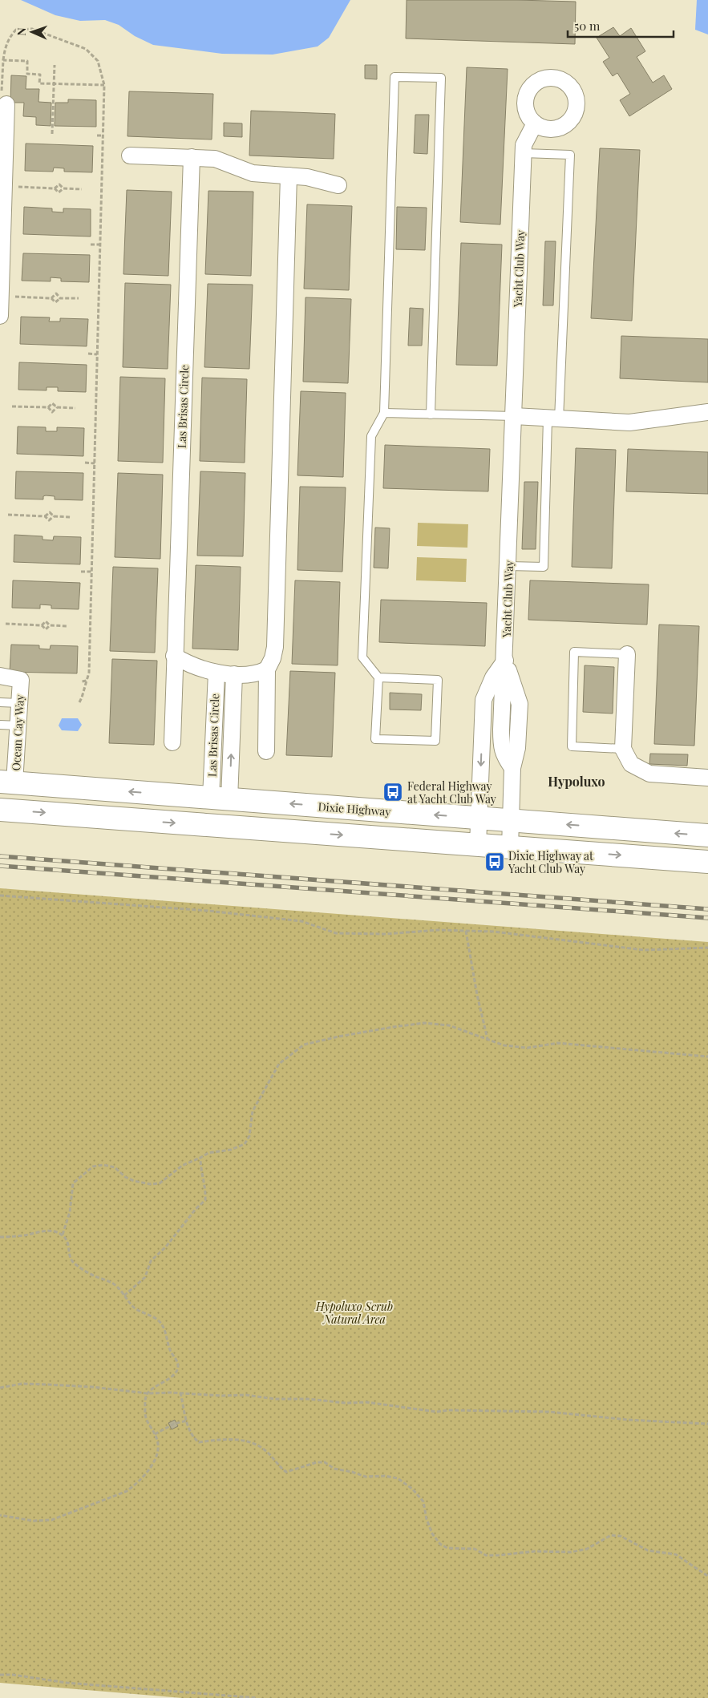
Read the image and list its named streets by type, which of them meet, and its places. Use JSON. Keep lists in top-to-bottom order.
{
  "streets": {
    "main road": ["Dixie Highway"],
    "street": ["Yacht Club Way", "Las Brisas Circle", "Ocean Cay Way"]
  },
  "crossings": [
    ["Yacht Club Way", "Dixie Highway"],
    ["Las Brisas Circle", "Dixie Highway"],
    ["Ocean Cay Way", "Dixie Highway"]
  ],
  "districts": ["Hypoluxo"],
  "parks": ["Hypoluxo Scrub Natural Area"],
  "places": {
    "bus stop": ["Federal Highway at Yacht Club Way", "Dixie Highway at Yacht Club Way"]
  },
  "scale_bar": "50 m",
  "north": "left"
}
